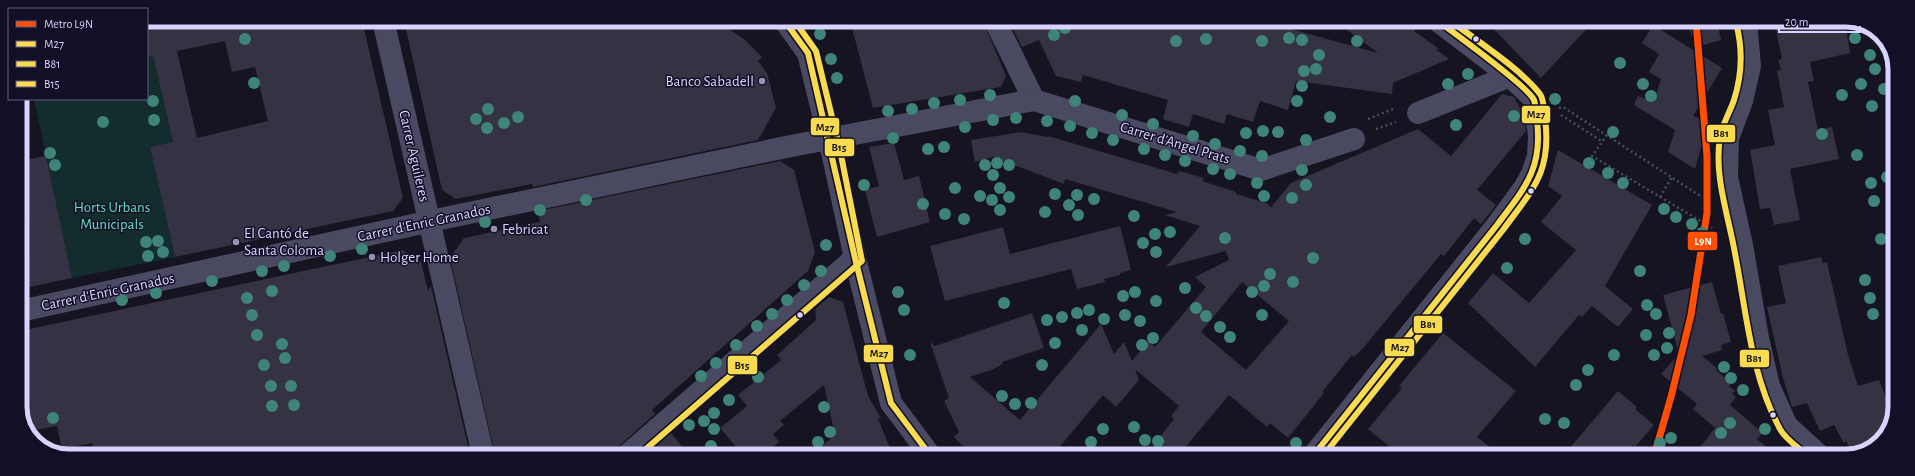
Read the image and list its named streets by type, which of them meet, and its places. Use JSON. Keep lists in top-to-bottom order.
{
  "streets": {
    "street": ["Carrer d'Angel Prats", "Carrer Aguileres", "Carrer d'Enric Granados"]
  },
  "crossings": [
    ["Carrer d'Angel Prats", "Carrer d'Enric Granados"],
    ["Carrer Aguileres", "Carrer d'Enric Granados"]
  ],
  "parks": ["Horts Urbans Municipals"],
  "places": [
    "Banco Sabadell",
    "Febricat",
    "El Cantó de Santa Coloma",
    "Holger Home"
  ],
  "lines": [
    "metro line L9N",
    "transit line M27",
    "transit line B81",
    "transit line B15"
  ],
  "legend": [
    "Metro L9N",
    "M27",
    "B81",
    "B15"
  ],
  "scale_bar": "20 m"
}
